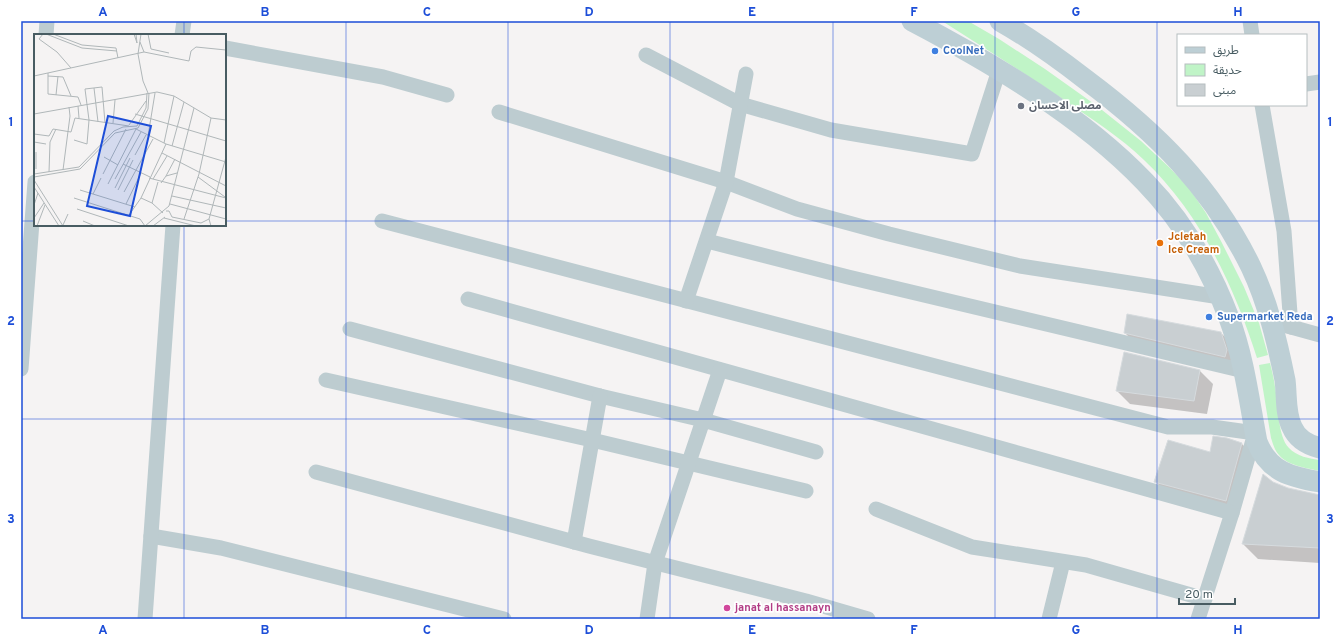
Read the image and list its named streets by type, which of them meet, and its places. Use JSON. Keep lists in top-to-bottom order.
{
  "places": [
    "CoolNet",
    "مصلى الاحسان",
    "Jcletah Ice Cream",
    "Supermarket Reda",
    "janat al hassanayn"
  ],
  "legend": ["طريق", "حديقة", "مبنى"],
  "scale_bar": "20 m",
  "grid": {
    "columns": [
      "A",
      "B",
      "C",
      "D",
      "E",
      "F",
      "G",
      "H"
    ],
    "rows": ["1", "2", "3"]
  }
}
